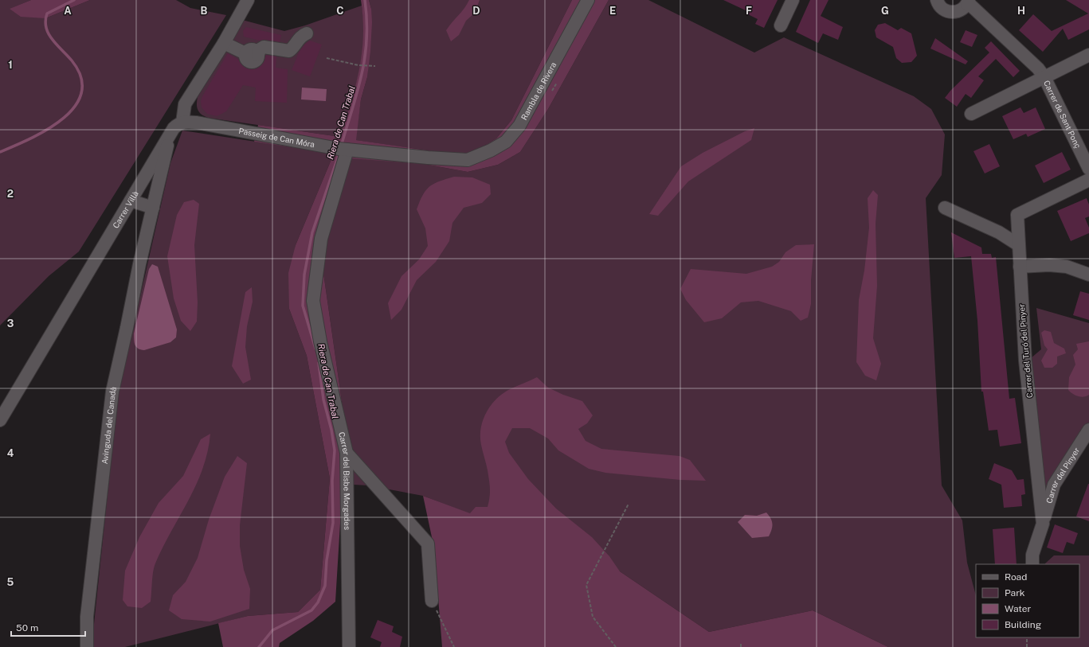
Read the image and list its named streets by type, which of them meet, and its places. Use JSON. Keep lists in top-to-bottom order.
{
  "streets": {
    "street": [
      "Rambla de Rivera",
      "Carrer de Sant Ponç",
      "Passeig de Can Móra",
      "Carrer Villà",
      "Carrer del Turó del Pinyer",
      "Avinguda del Canadà",
      "Carrer del Pinyer",
      "Carrer del Bisbe Morgades"
    ]
  },
  "crossings": [
    ["Rambla de Rivera", "Passeig de Can Móra"],
    ["Passeig de Can Móra", "Carrer Villà"],
    ["Passeig de Can Móra", "Carrer del Bisbe Morgades"],
    ["Carrer Villà", "Avinguda del Canadà"],
    ["Carrer del Turó del Pinyer", "Carrer del Pinyer"]
  ],
  "water": ["Riera de Can Trabal"],
  "legend": [
    "Road",
    "Park",
    "Water",
    "Building"
  ],
  "scale_bar": "50 m",
  "grid": {
    "columns": [
      "A",
      "B",
      "C",
      "D",
      "E",
      "F",
      "G",
      "H"
    ],
    "rows": [
      "1",
      "2",
      "3",
      "4",
      "5"
    ]
  }
}
